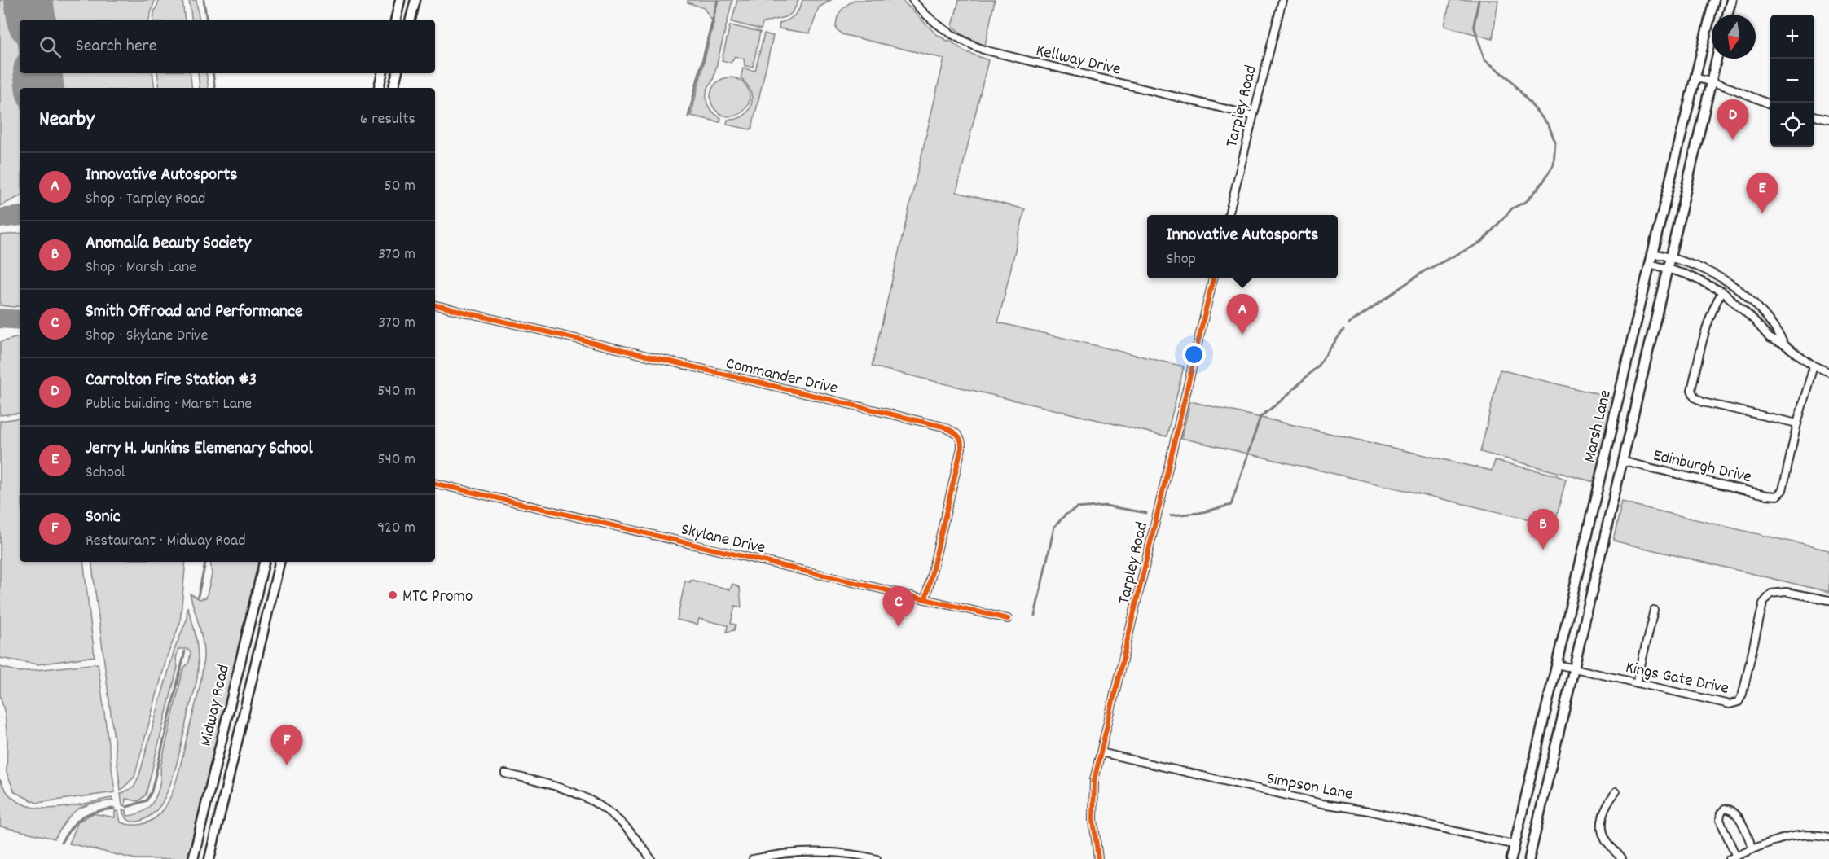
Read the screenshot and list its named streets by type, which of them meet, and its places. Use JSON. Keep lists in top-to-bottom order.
{
  "streets": {
    "main road": ["Marsh Lane", "Midway Road"],
    "street": [
      "Kellway Drive",
      "Tarpley Road",
      "Commander Drive",
      "Edinburgh Drive",
      "Skylane Drive",
      "Kings Gate Drive",
      "Simpson Lane"
    ]
  },
  "crossings": [
    ["Kellway Drive", "Tarpley Road"],
    ["Tarpley Road", "Simpson Lane"],
    ["Commander Drive", "Skylane Drive"],
    ["Marsh Lane", "Edinburgh Drive"],
    ["Marsh Lane", "Kings Gate Drive"],
    ["Marsh Lane", "Simpson Lane"]
  ],
  "places": ["MTC Promo"],
  "north": "bottom",
  "page": {
    "map_buttons": ["+", "−"],
    "search": "Search here",
    "heading": ["Nearby", "6 results"],
    "pins": [
      "D",
      "E",
      "A",
      "B",
      "C",
      "F"
    ],
    "list": [
      {
        "mark": "A",
        "name": "Innovative Autosports",
        "note": "Shop · Tarpley Road",
        "value": "50 m"
      },
      {
        "mark": "B",
        "name": "Anomalía Beauty Society",
        "note": "Shop · Marsh Lane",
        "value": "370 m"
      },
      {
        "mark": "C",
        "name": "Smith Offroad and Performance",
        "note": "Shop · Skylane Drive",
        "value": "370 m"
      },
      {
        "mark": "D",
        "name": "Carrolton Fire Station #3",
        "note": "Public building · Marsh Lane",
        "value": "540 m"
      },
      {
        "mark": "E",
        "name": "Jerry H. Junkins Elemenary School",
        "note": "School",
        "value": "540 m"
      },
      {
        "mark": "F",
        "name": "Sonic",
        "note": "Restaurant · Midway Road",
        "value": "920 m"
      }
    ],
    "popup": ["Innovative Autosports", "Shop"]
  }
}
